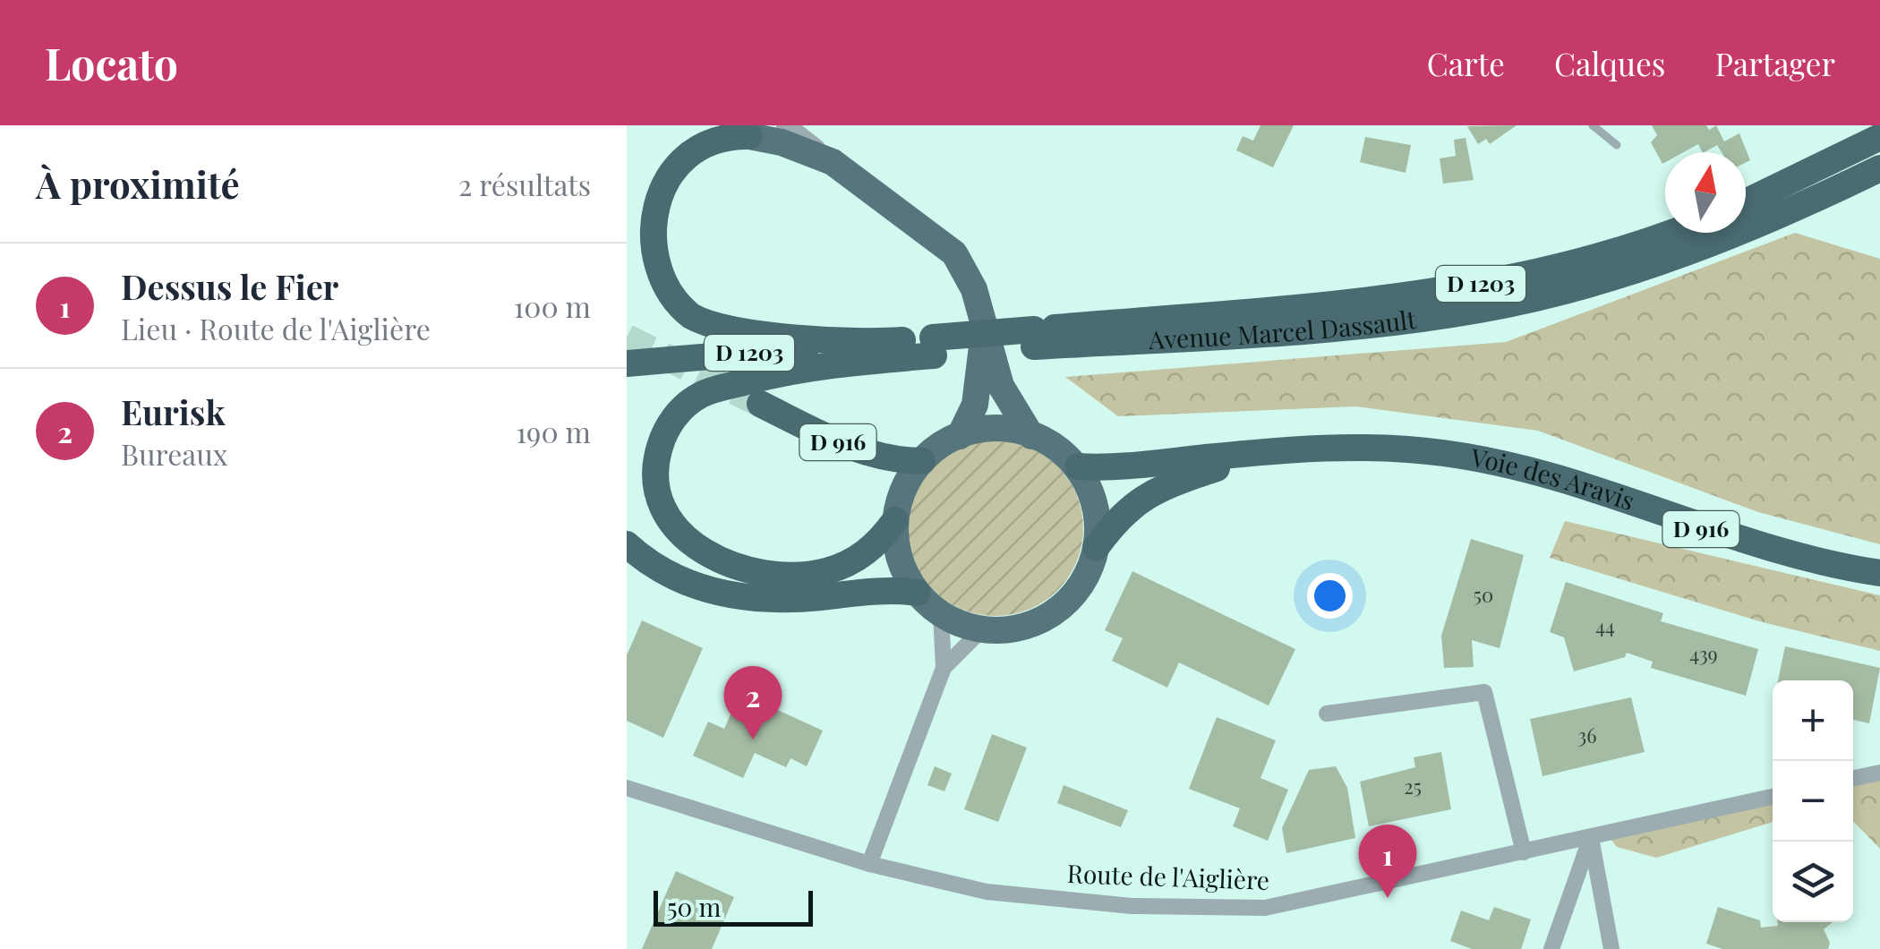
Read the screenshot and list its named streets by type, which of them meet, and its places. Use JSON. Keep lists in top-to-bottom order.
{
  "streets": {
    "highway": [
      "D 1203",
      "Avenue Marcel Dassault",
      "D 916",
      "Voie des Aravis"
    ],
    "street": ["Route de l'Aiglière"]
  },
  "crossings": [
    ["D 1203", "Avenue Marcel Dassault"],
    ["D 916", "Voie des Aravis"]
  ],
  "house_numbers": [
    "50",
    "44",
    "439",
    "36",
    "25"
  ],
  "scale_bar": "50 m",
  "north": "top",
  "page": {
    "header": "Locato",
    "nav": ["Carte", "Calques", "Partager"],
    "heading": ["À proximité", "2 résultats"],
    "list": [
      {
        "mark": "1",
        "name": "Dessus le Fier",
        "note": "Lieu · Route de l'Aiglière",
        "value": "100 m"
      },
      {
        "mark": "2",
        "name": "Eurisk",
        "note": "Bureaux",
        "value": "190 m"
      }
    ],
    "pins": ["2", "1"],
    "map_buttons": ["+", "−"],
    "scale": "50 m"
  }
}
